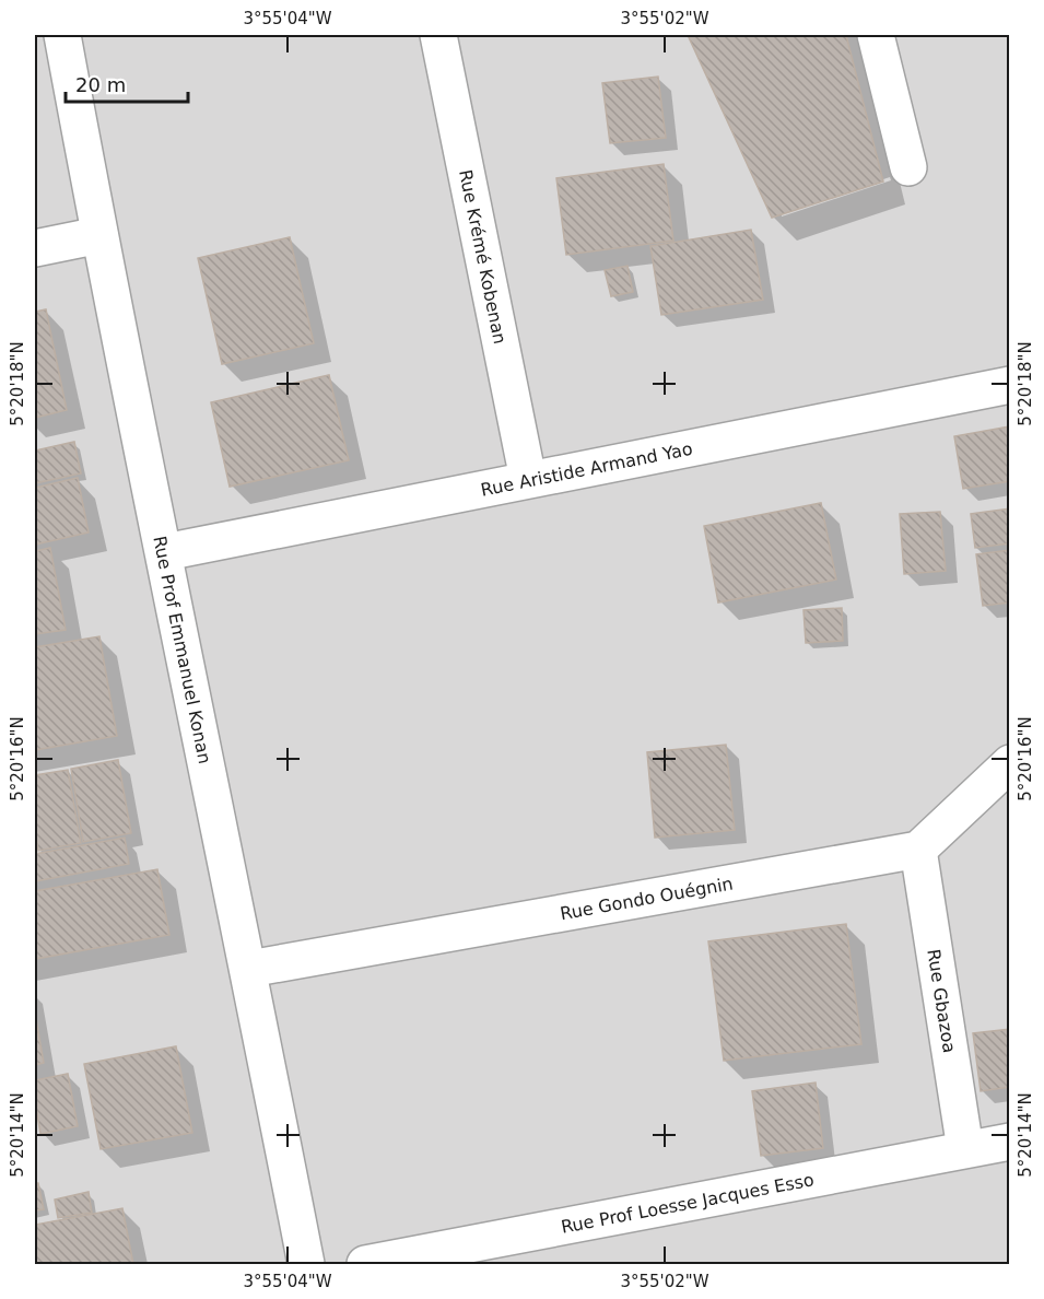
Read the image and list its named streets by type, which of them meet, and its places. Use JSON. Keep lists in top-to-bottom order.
{
  "streets": {
    "street": [
      "Rue Krémé Kobenan",
      "Rue Aristide Armand Yao",
      "Rue Prof Emmanuel Konan",
      "Rue Gondo Ouégnin",
      "Rue Gbazoa",
      "Rue Prof Loesse Jacques Esso"
    ]
  },
  "crossings": [
    ["Rue Krémé Kobenan", "Rue Aristide Armand Yao"],
    ["Rue Aristide Armand Yao", "Rue Prof Emmanuel Konan"],
    ["Rue Prof Emmanuel Konan", "Rue Gondo Ouégnin"],
    ["Rue Gondo Ouégnin", "Rue Gbazoa"],
    ["Rue Gbazoa", "Rue Prof Loesse Jacques Esso"]
  ],
  "scale_bar": "20 m",
  "coordinates": [
    "3°55'04\"W",
    "3°55'02\"W",
    "5°20'18\"N",
    "5°20'16\"N",
    "5°20'14\"N"
  ]
}
